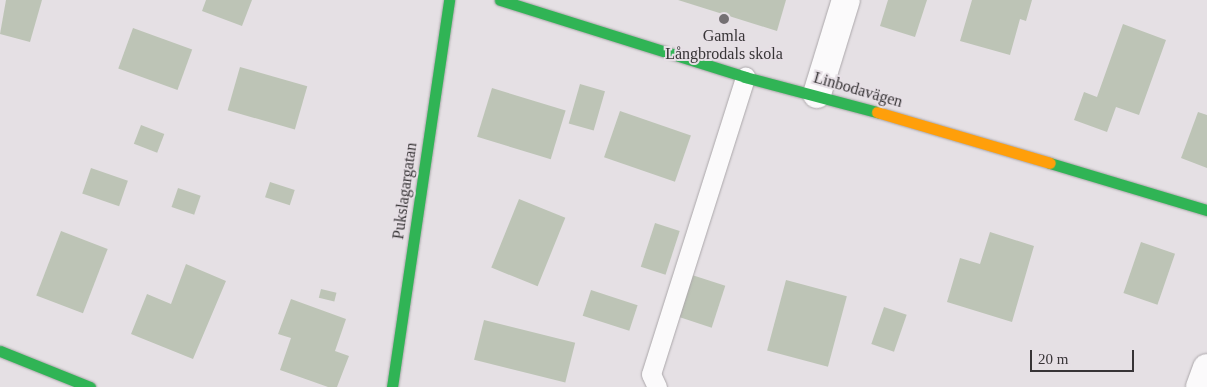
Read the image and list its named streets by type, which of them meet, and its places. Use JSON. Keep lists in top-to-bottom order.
{
  "streets": {
    "street": ["Linbodavägen", "Pukslagargatan"]
  },
  "places": ["Gamla Långbrodals skola"],
  "scale_bar": "20 m"
}
